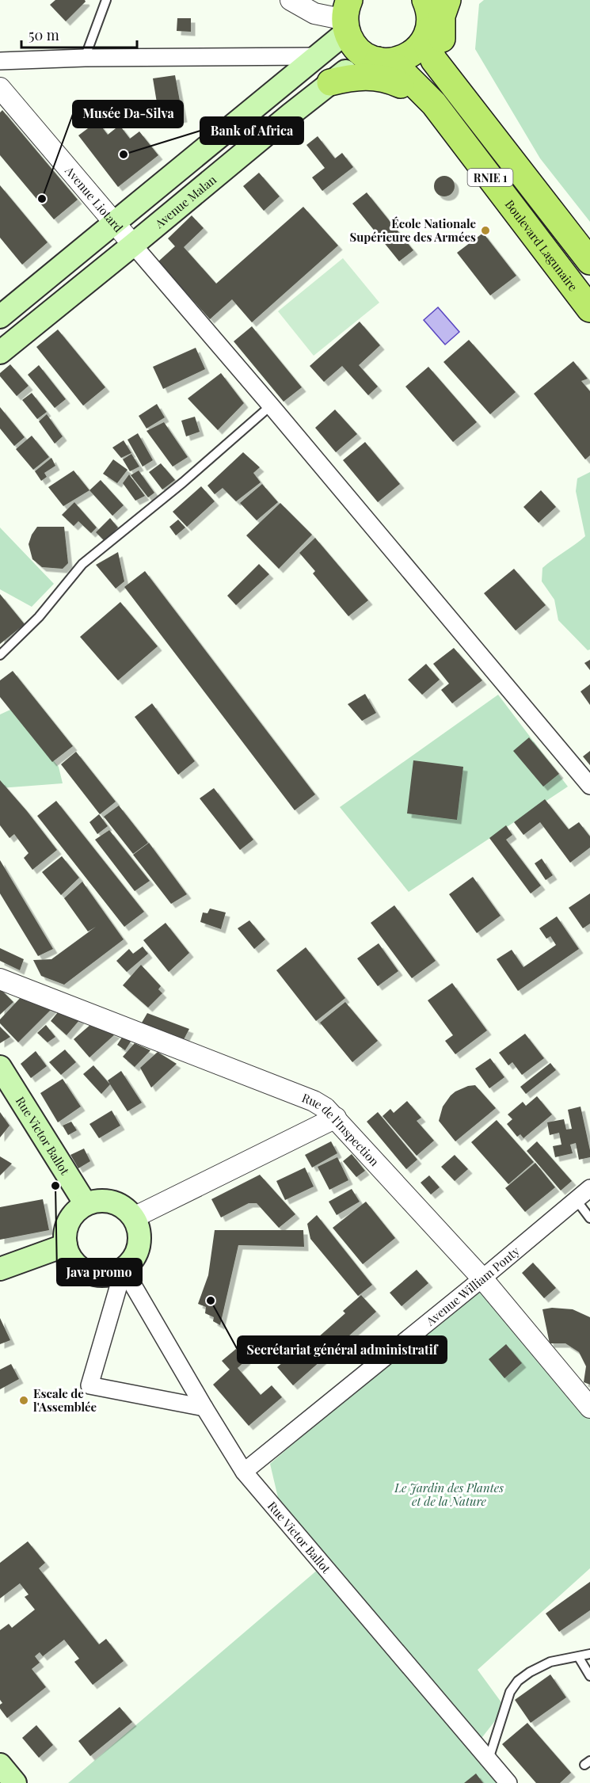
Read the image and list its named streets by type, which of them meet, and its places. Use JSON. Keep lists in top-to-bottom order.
{
  "streets": {
    "highway": ["RNIE 1", "Boulevard Lagunaire"],
    "main road": ["Avenue Malan", "Rue Victor Ballot"],
    "street": ["Avenue Liotard", "Rue de l'Inspection", "Avenue William Ponty"]
  },
  "crossings": [
    ["RNIE 1", "Avenue Malan"],
    ["RNIE 1", "Boulevard Lagunaire"],
    ["Avenue Liotard", "Avenue Malan"],
    ["Avenue Malan", "Boulevard Lagunaire"],
    ["Rue de l'Inspection", "Avenue William Ponty"],
    ["Rue Victor Ballot", "Avenue William Ponty"]
  ],
  "parks": ["Le Jardin des Plantes et de la Nature"],
  "places": [
    "Bank of Africa",
    "Musée Da-Silva",
    "École Nationale Supérieure des Armées",
    "Java promo",
    "Secrétariat général administratif",
    "Escale de l'Assemblée"
  ],
  "scale_bar": "50 m"
}
